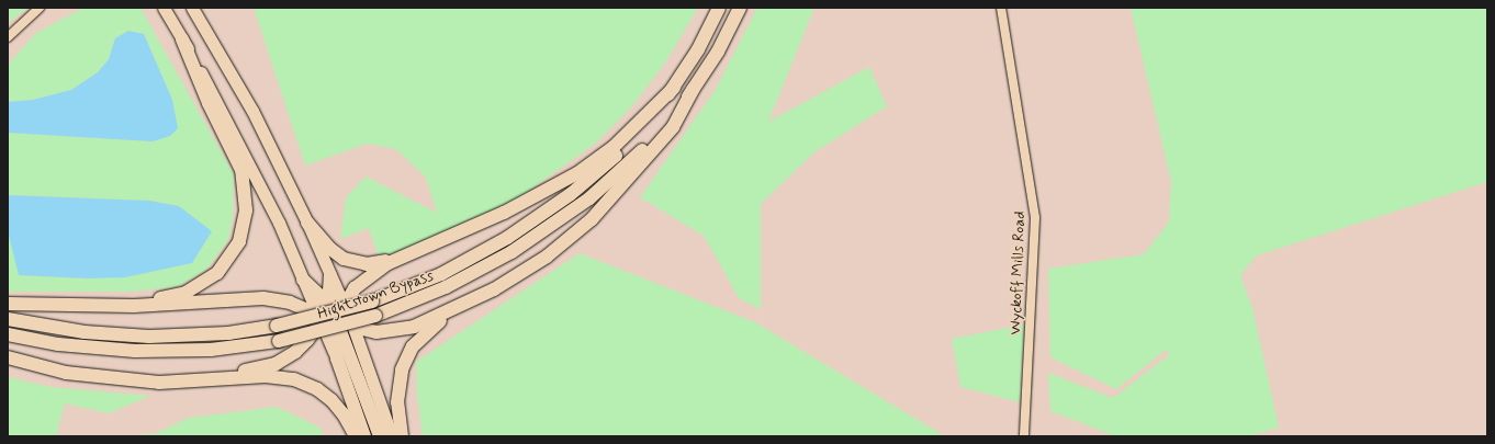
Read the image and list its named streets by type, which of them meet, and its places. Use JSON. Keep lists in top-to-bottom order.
{
  "streets": {
    "highway": ["Hightstown Bypass"],
    "street": ["Wyckoff Mills Road"]
  }
}
